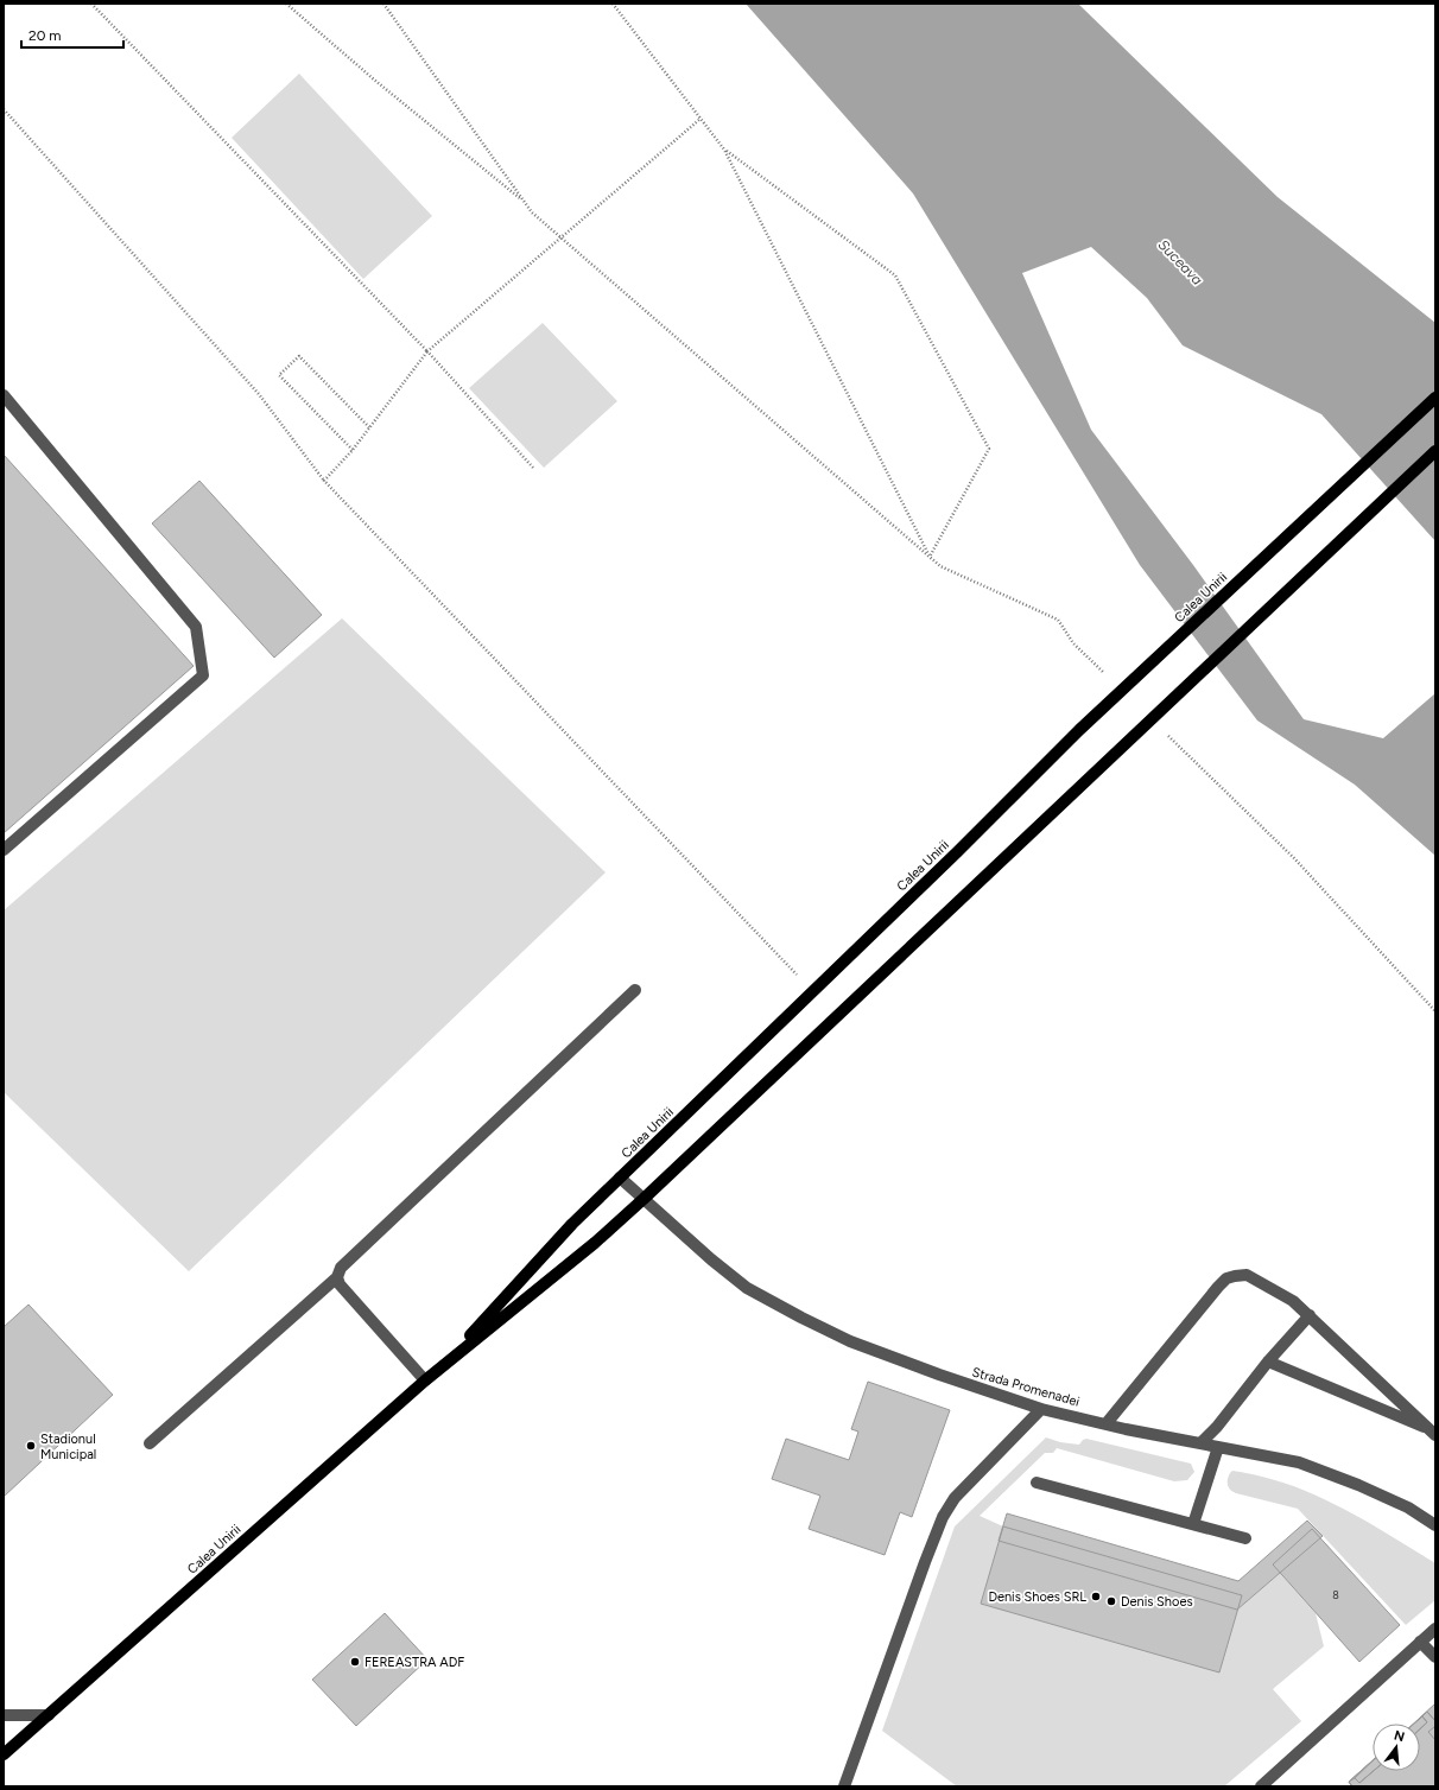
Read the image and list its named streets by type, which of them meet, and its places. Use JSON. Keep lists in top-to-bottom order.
{
  "streets": {
    "main road": ["Calea Unirii"],
    "street": ["Strada Promenadei"]
  },
  "crossings": [
    ["Calea Unirii", "Strada Promenadei"]
  ],
  "water": ["Suceava"],
  "places": [
    "Stadionul Municipal",
    "Denis Shoes SRL",
    "Denis Shoes",
    "FEREASTRA ADF"
  ],
  "house_numbers": ["8"],
  "scale_bar": "20 m",
  "north": "top"
}
